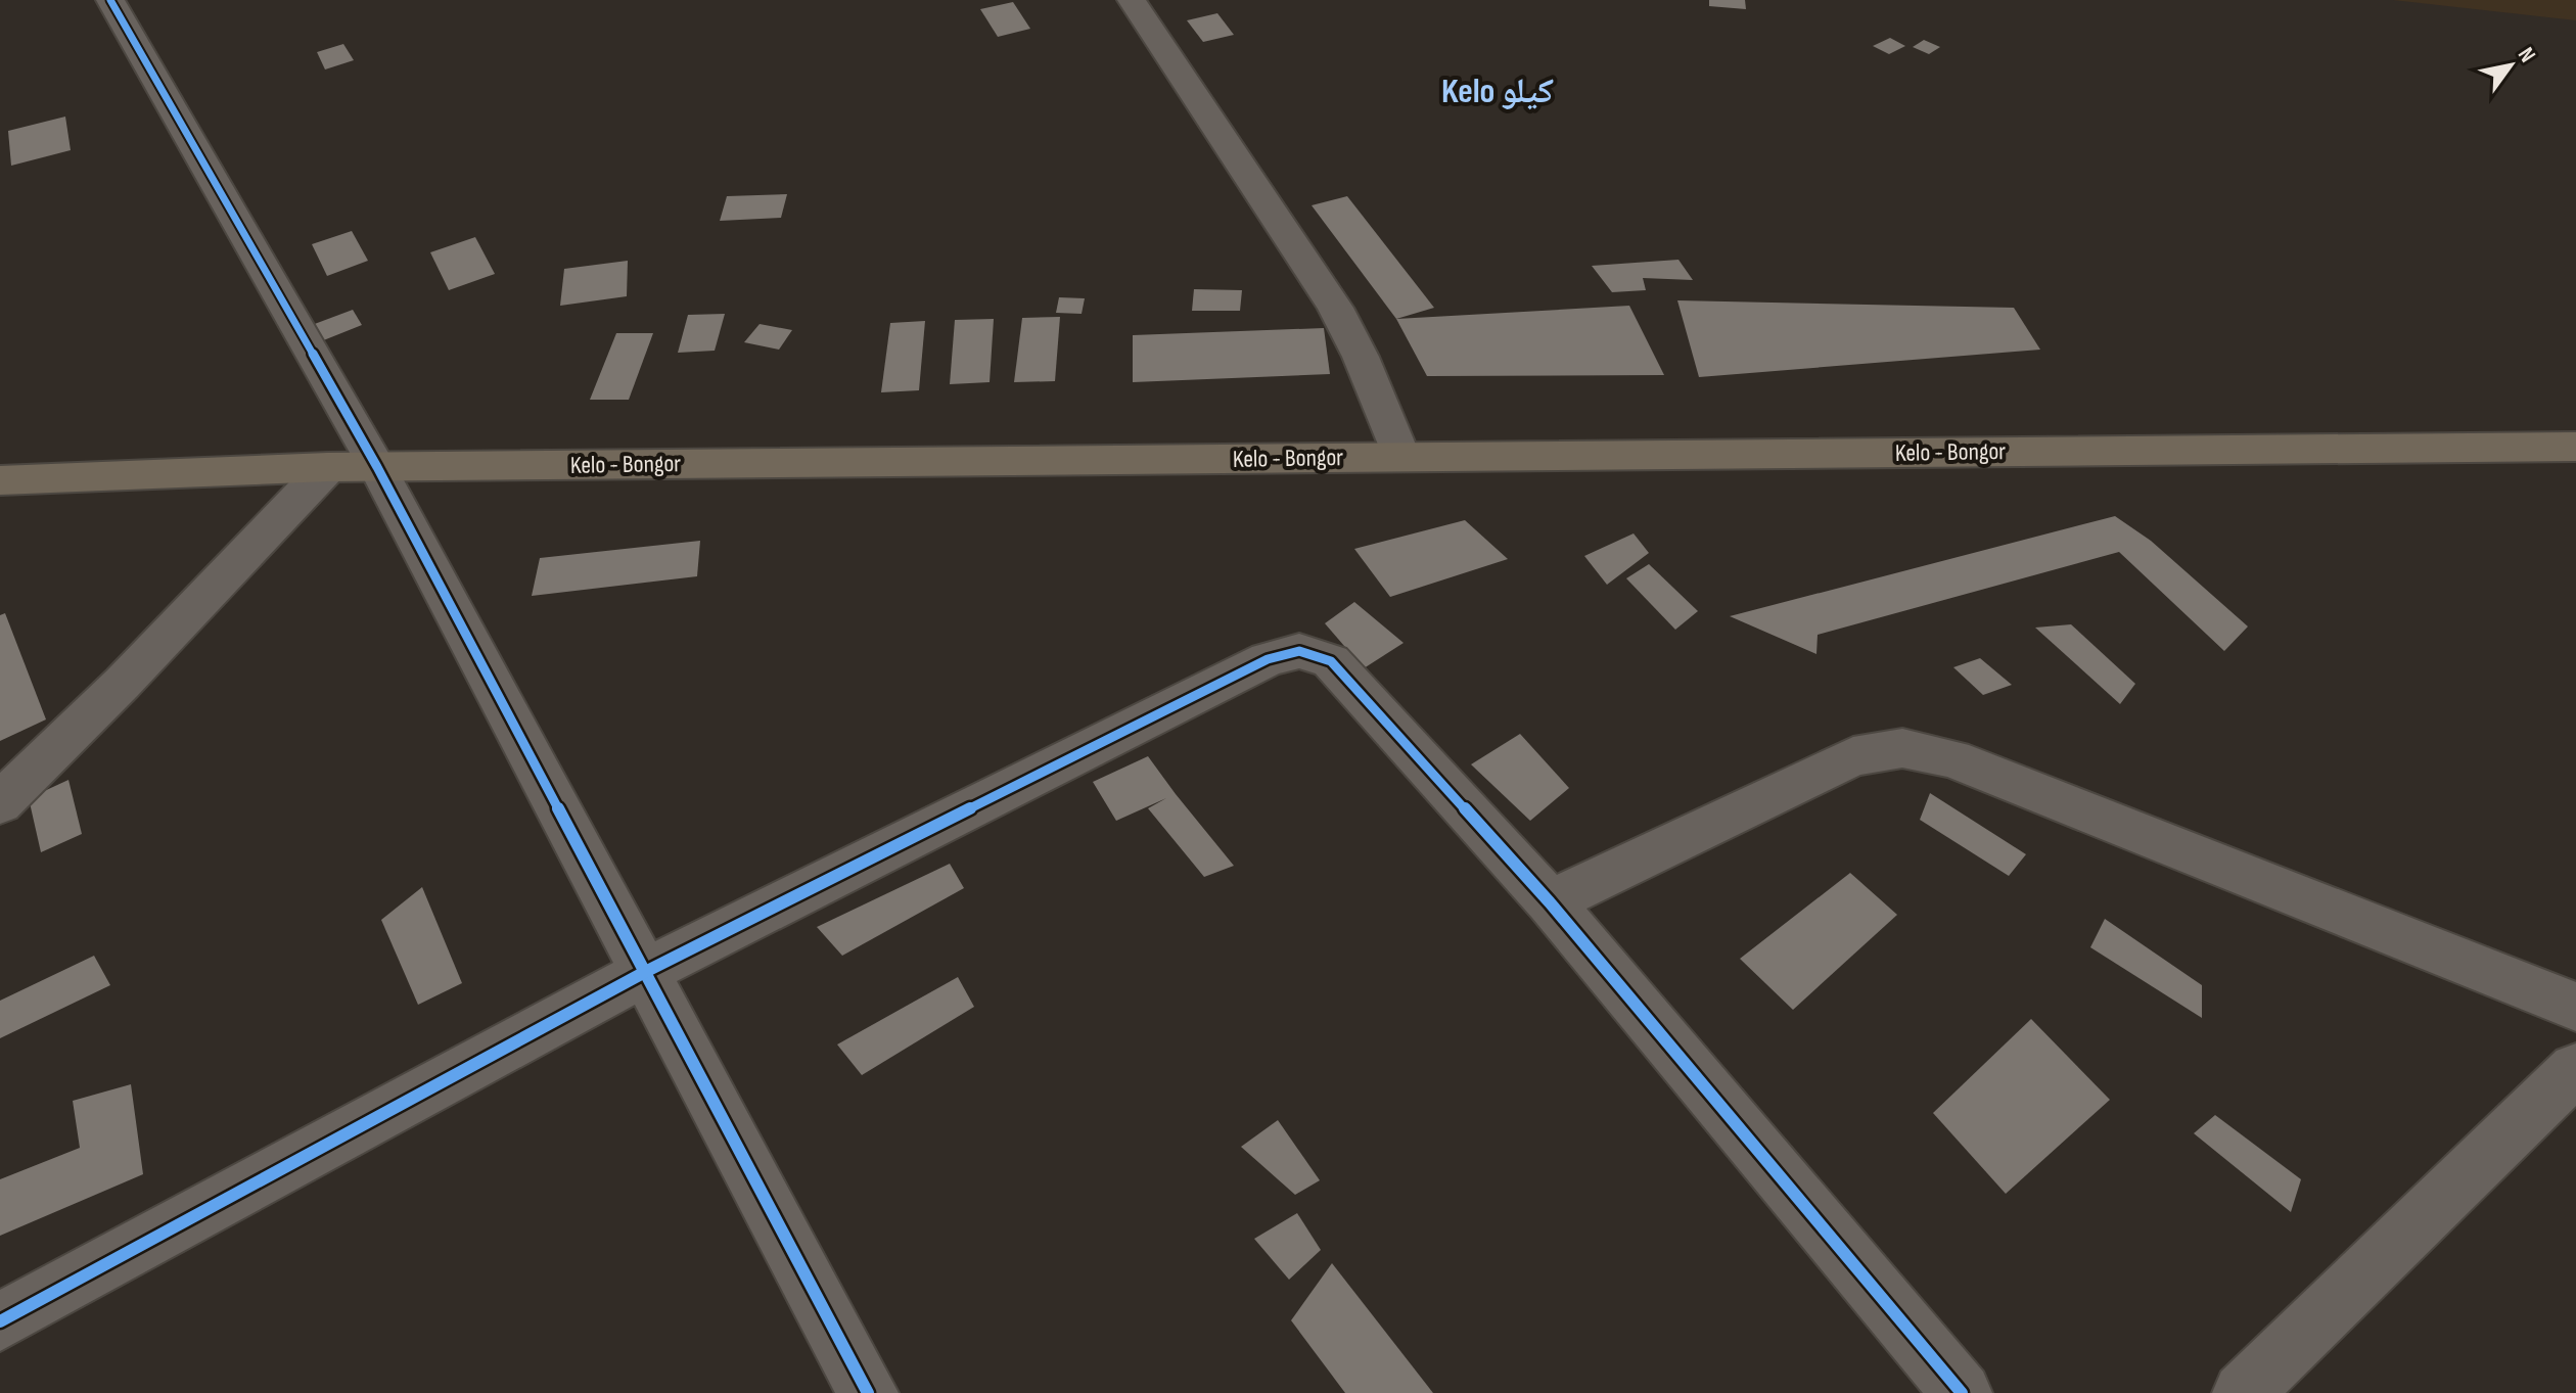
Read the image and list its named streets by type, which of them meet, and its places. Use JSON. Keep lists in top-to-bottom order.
{
  "streets": {
    "highway": ["Kelo - Bongor"]
  },
  "districts": ["Kelo كيلو"],
  "north": "top right"
}
